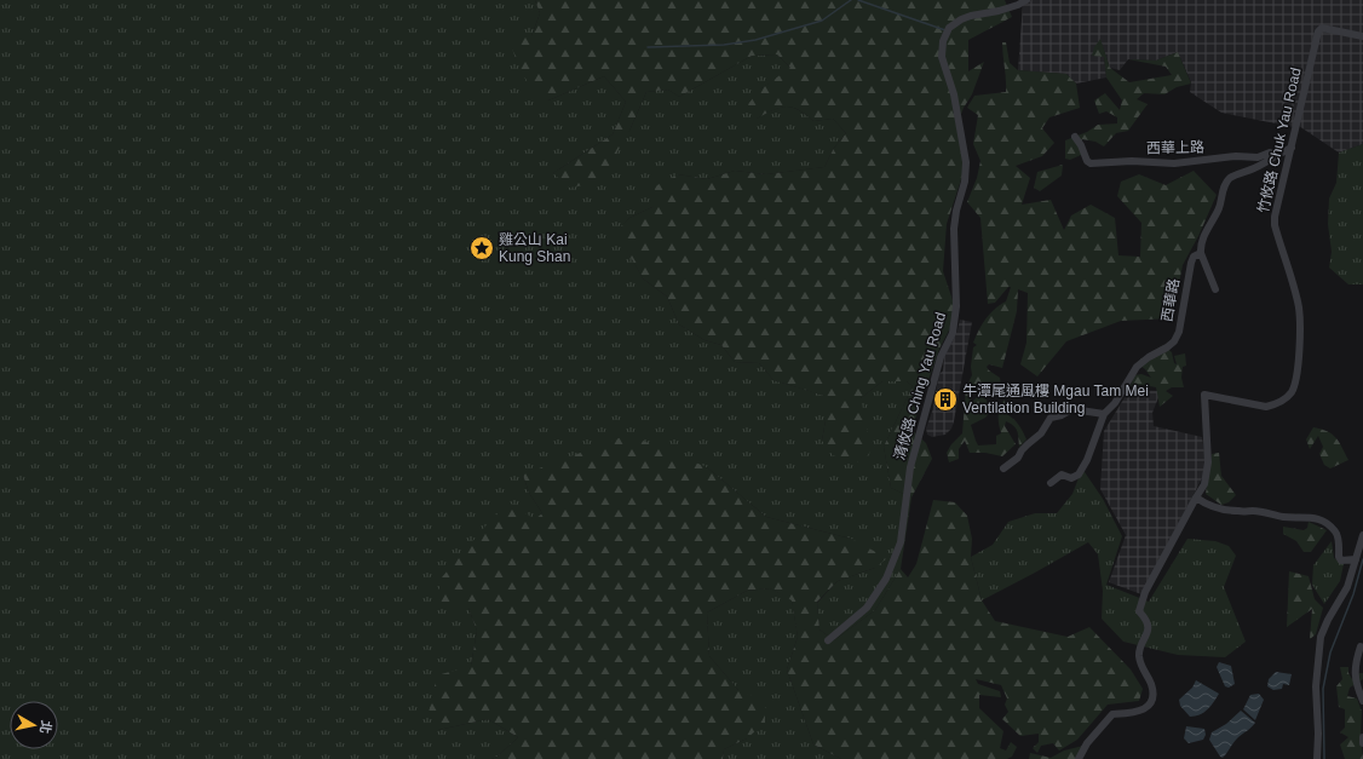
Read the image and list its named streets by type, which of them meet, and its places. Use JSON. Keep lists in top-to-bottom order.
{
  "streets": {
    "street": [
      "竹攸路 Chuk Yau Road",
      "西華上路",
      "西華路",
      "清攸路 Ching Yau Road"
    ]
  },
  "crossings": [
    ["竹攸路 Chuk Yau Road", "西華上路"],
    ["西華上路", "西華路"]
  ],
  "places": {
    "place": ["雞公山 Kai Kung Shan"],
    "building": ["牛潭尾通風樓 Mgau Tam Mei Ventilation Building"]
  },
  "north": "right"
}
